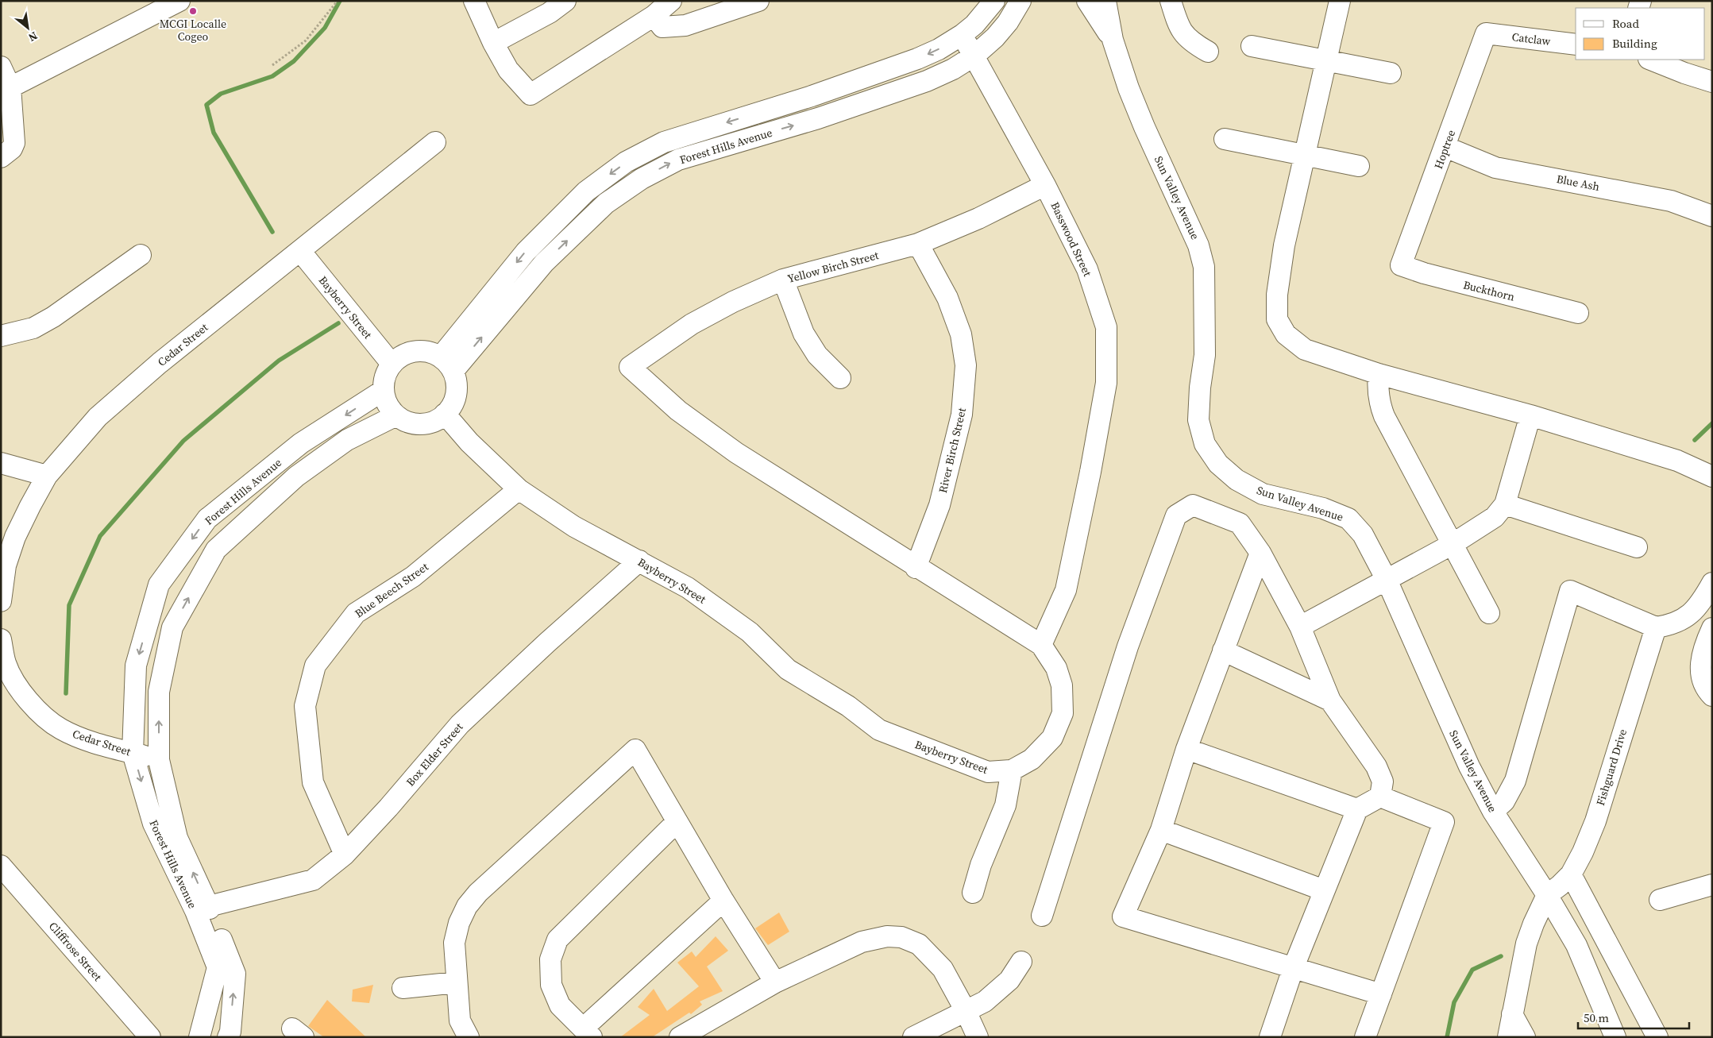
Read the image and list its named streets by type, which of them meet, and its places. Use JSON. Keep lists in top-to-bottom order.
{
  "streets": {
    "street": [
      "Catclaw",
      "Forest Hills Avenue",
      "Hoptree",
      "Blue Ash",
      "Sun Valley Avenue",
      "Basswood Street",
      "Yellow Birch Street",
      "Buckthorn",
      "Bayberry Street",
      "Cedar Street",
      "River Birch Street",
      "Blue Beech Street",
      "Box Elder Street",
      "Fishguard Drive",
      "Cliffrose Street"
    ]
  },
  "crossings": [
    ["Catclaw", "Hoptree"],
    ["Forest Hills Avenue", "Basswood Street"],
    ["Forest Hills Avenue", "Bayberry Street"],
    ["Forest Hills Avenue", "Cedar Street"],
    ["Forest Hills Avenue", "Box Elder Street"],
    ["Hoptree", "Blue Ash"],
    ["Hoptree", "Buckthorn"],
    ["Sun Valley Avenue", "Fishguard Drive"],
    ["Basswood Street", "Yellow Birch Street"],
    ["Basswood Street", "Bayberry Street"],
    ["Yellow Birch Street", "Bayberry Street"],
    ["Yellow Birch Street", "River Birch Street"],
    ["Bayberry Street", "Cedar Street"],
    ["Bayberry Street", "River Birch Street"],
    ["Bayberry Street", "Blue Beech Street"],
    ["Bayberry Street", "Box Elder Street"],
    ["Blue Beech Street", "Box Elder Street"]
  ],
  "places": ["MCGI Localle Cogeo"],
  "legend": ["Road", "Building"],
  "scale_bar": "50 m",
  "north": "bottom right"
}
